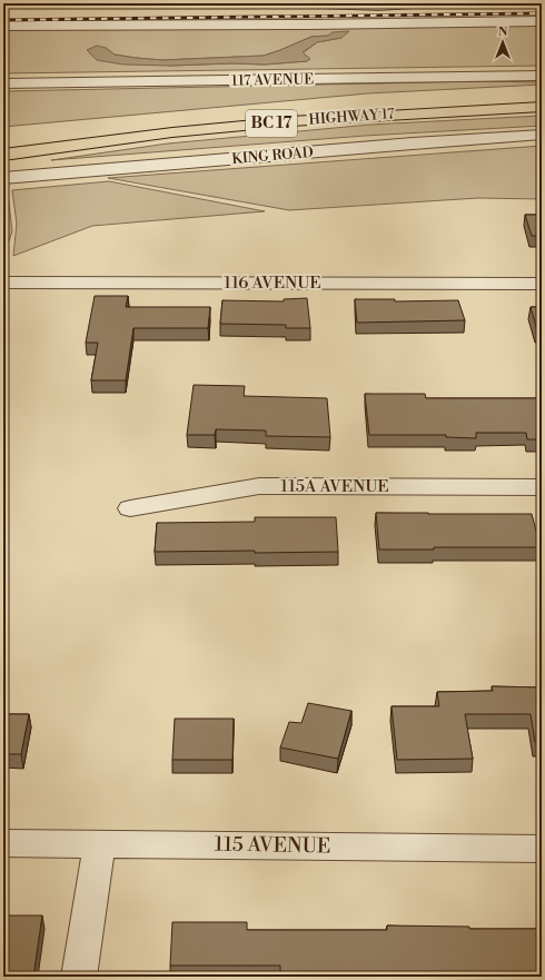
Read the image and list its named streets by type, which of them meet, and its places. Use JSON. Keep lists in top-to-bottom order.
{
  "streets": {
    "highway": ["HIGHWAY 17", "BC 17"],
    "street": [
      "117 AVENUE",
      "KING ROAD",
      "116 AVENUE",
      "115A AVENUE",
      "115 AVENUE"
    ]
  },
  "north": "top"
}
